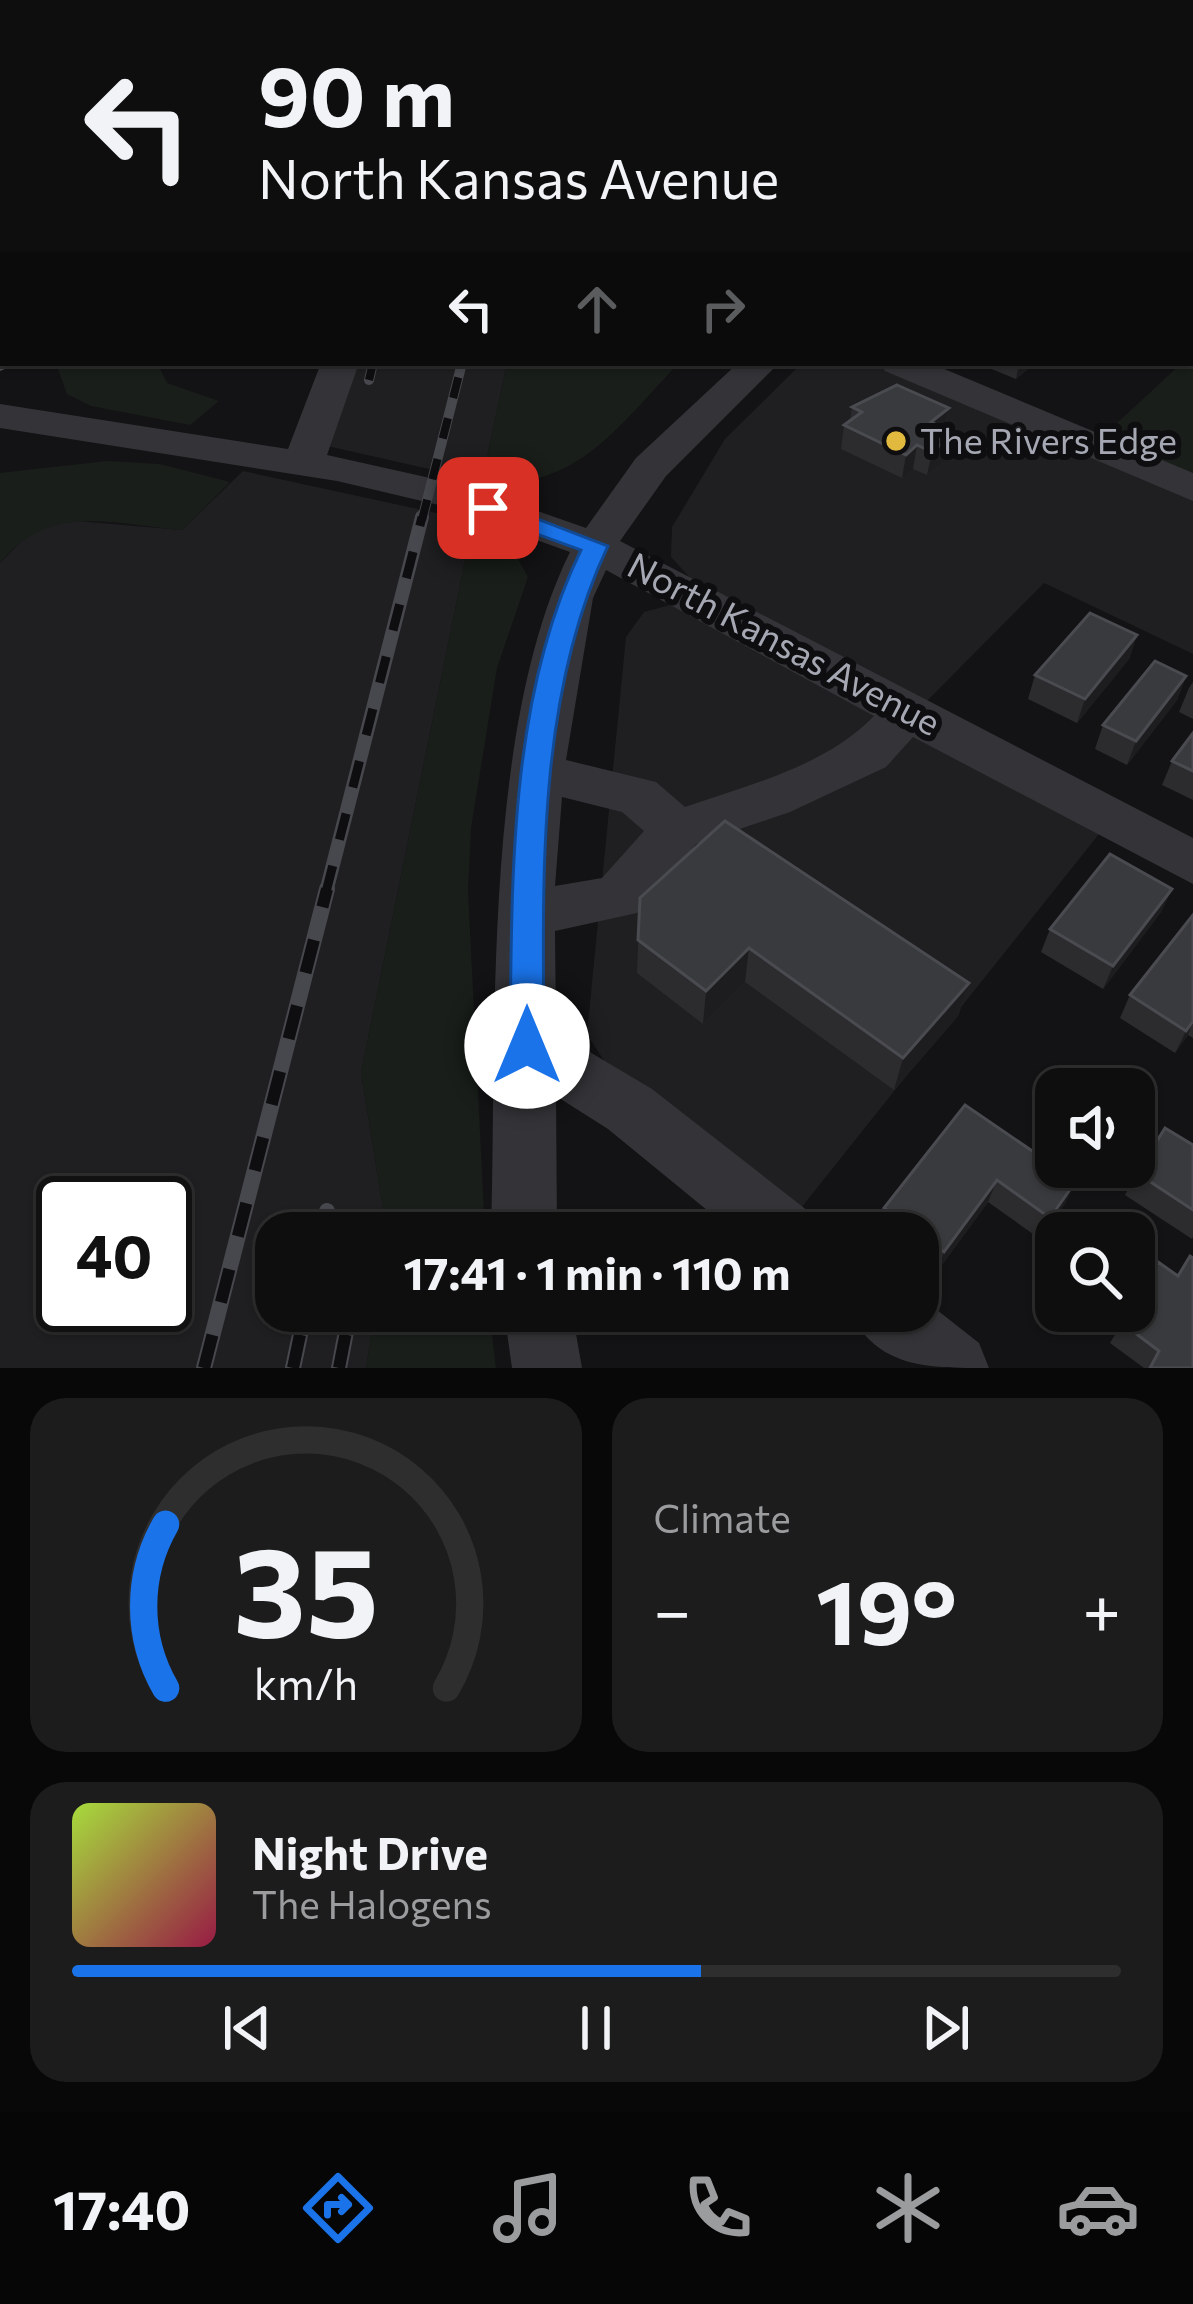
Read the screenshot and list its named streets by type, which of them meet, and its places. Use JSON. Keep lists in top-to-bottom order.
{
  "streets": {
    "street": ["North Kansas Avenue"]
  },
  "places": ["The Rivers Edge"],
  "page": {
    "turn": ["90 m", "North Kansas Avenue"],
    "limit": "40",
    "trip": "17:41 · 1 min · 110 m",
    "tile": "Climate",
    "heat": ["−", "19°", "+"],
    "song": ["Night Drive", "The Halogens"],
    "tabs": "17:40",
    "gauge": ["35", "km/h"]
  }
}
